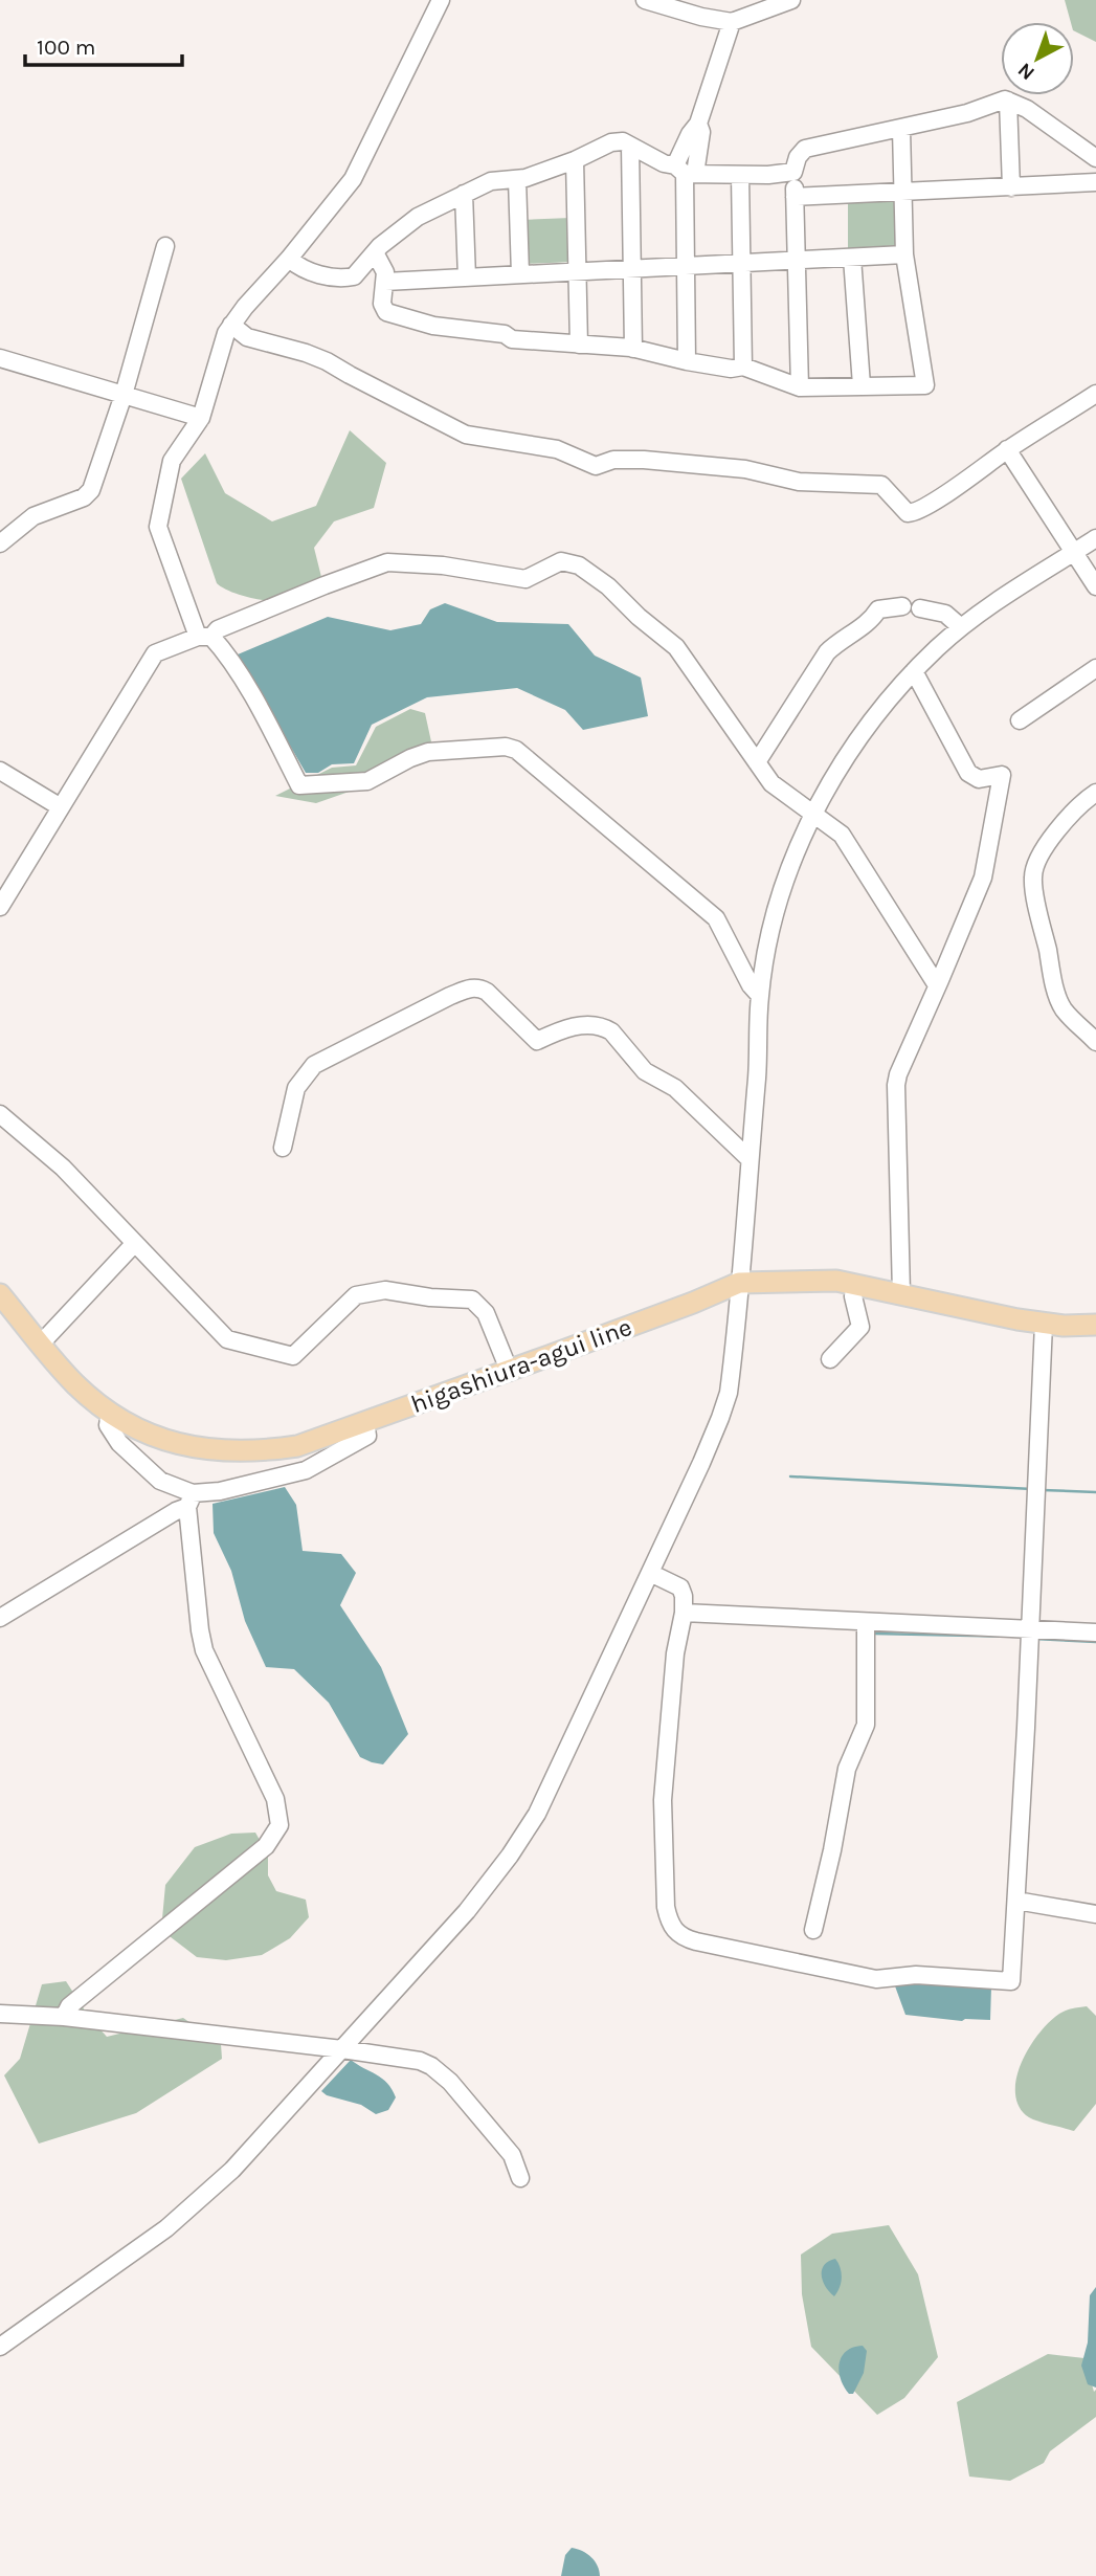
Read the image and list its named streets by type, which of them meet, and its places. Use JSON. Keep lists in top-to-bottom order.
{
  "streets": {
    "main road": ["higashiura-agui line"]
  },
  "scale_bar": "100 m",
  "north": "bottom left"
}
